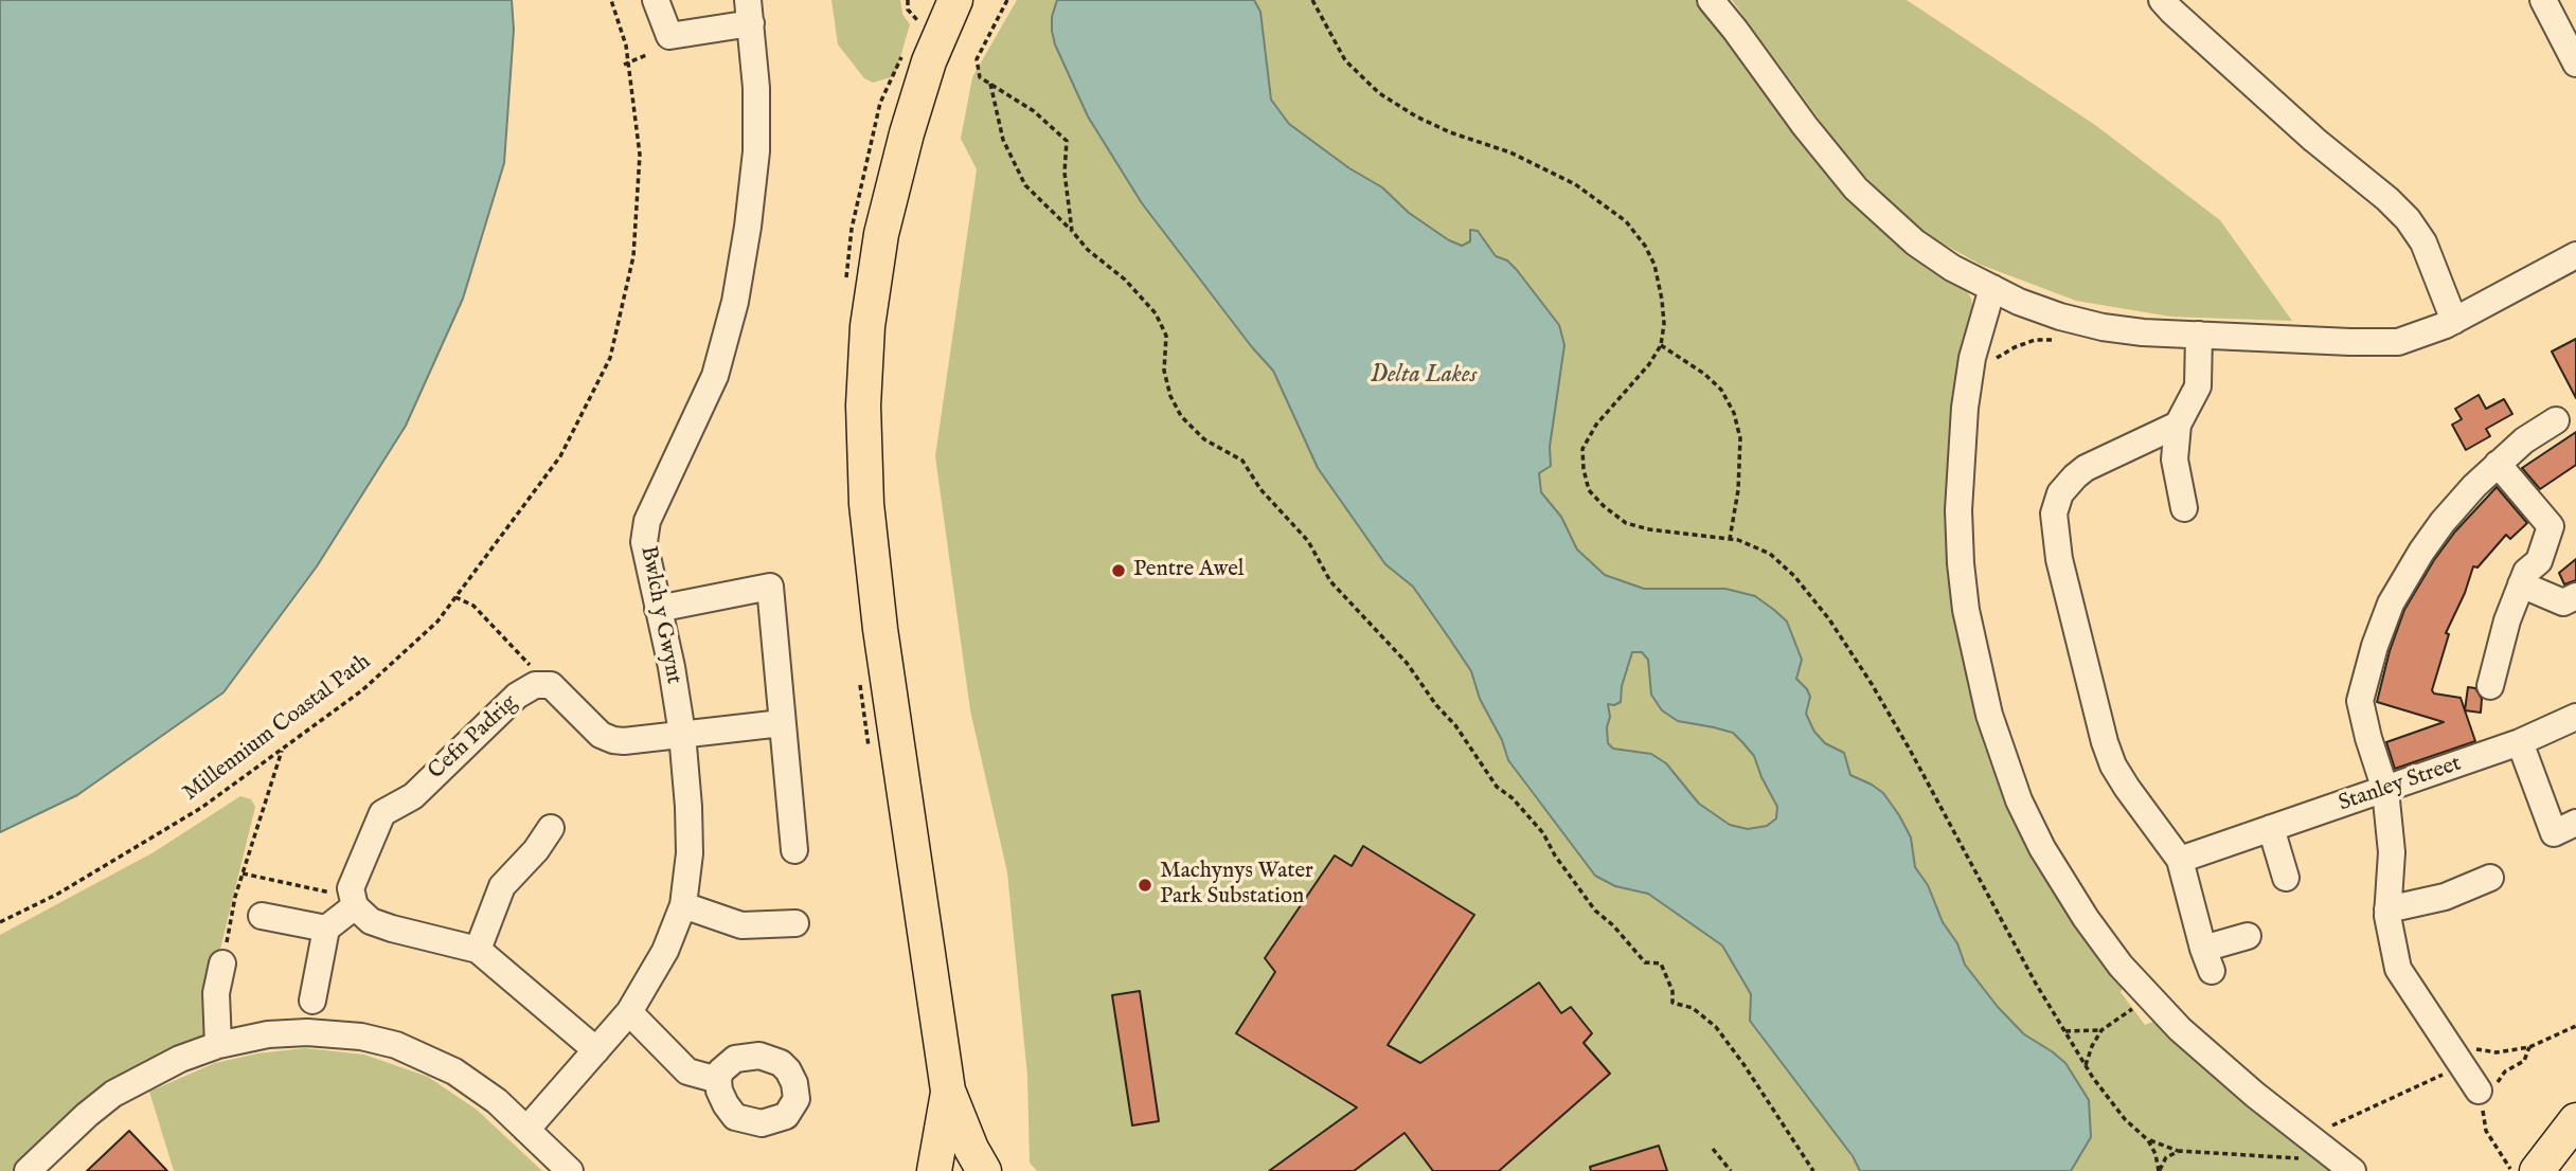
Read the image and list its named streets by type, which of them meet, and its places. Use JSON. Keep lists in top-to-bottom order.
{
  "streets": {
    "street": ["Bwlch y Gwynt", "Cefn Padrig", "Stanley Street"],
    "path": ["Millennium Coastal Path"]
  },
  "crossings": [
    ["Bwlch y Gwynt", "Cefn Padrig"]
  ],
  "water": ["Delta Lakes"],
  "places": ["Pentre Awel", "Machynys Water Park Substation"]
}
